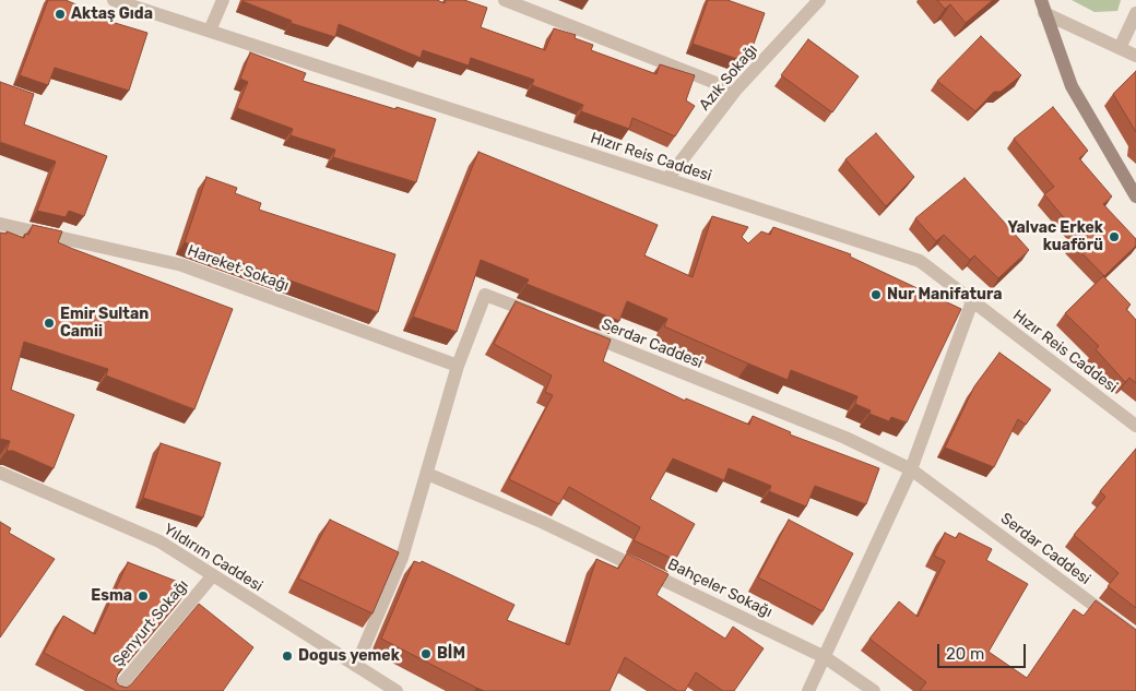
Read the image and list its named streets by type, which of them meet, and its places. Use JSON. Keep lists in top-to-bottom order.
{
  "streets": {
    "street": [
      "Azık Sokağı",
      "Hızır Reis Caddesi",
      "Hareket Sokağı",
      "Serdar Caddesi",
      "Yıldırım Caddesi",
      "Bahçeler Sokağı",
      "Şenyurt Sokağı"
    ]
  },
  "crossings": [
    ["Azık Sokağı", "Hızır Reis Caddesi"],
    ["Yıldırım Caddesi", "Şenyurt Sokağı"]
  ],
  "places": [
    "Aktaş Gıda",
    "Yalvac Erkek kuaförü",
    "Nur Manifatura",
    "Emir Sultan Camii",
    "Esma",
    "BİM",
    "Dogus yemek"
  ],
  "scale_bar": "20 m"
}
